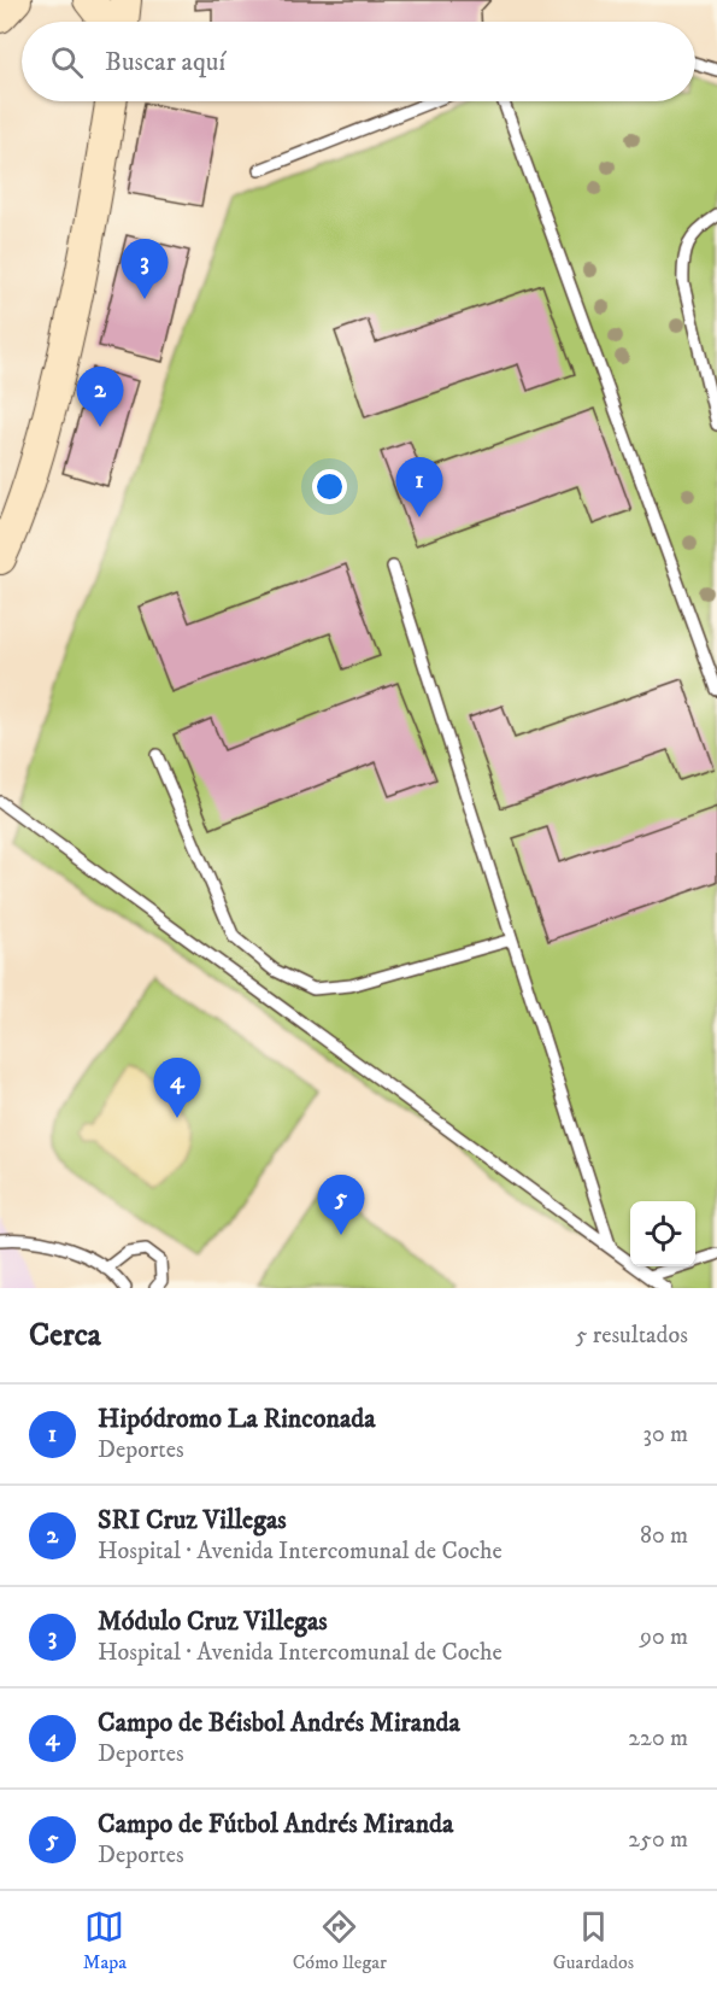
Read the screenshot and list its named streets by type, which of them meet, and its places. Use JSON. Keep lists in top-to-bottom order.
{
  "page": {
    "search": "Buscar aquí",
    "pins": [
      "3",
      "2",
      "1",
      "4",
      "5"
    ],
    "heading": ["Cerca", "5 resultados"],
    "list": [
      {
        "mark": "1",
        "name": "Hipódromo La Rinconada",
        "note": "Deportes",
        "value": "30 m"
      },
      {
        "mark": "2",
        "name": "SRI Cruz Villegas",
        "note": "Hospital · Avenida Intercomunal de Coche",
        "value": "80 m"
      },
      {
        "mark": "3",
        "name": "Módulo Cruz Villegas",
        "note": "Hospital · Avenida Intercomunal de Coche",
        "value": "90 m"
      },
      {
        "mark": "4",
        "name": "Campo de Béisbol Andrés Miranda",
        "note": "Deportes",
        "value": "220 m"
      },
      {
        "mark": "5",
        "name": "Campo de Fútbol Andrés Miranda",
        "note": "Deportes",
        "value": "250 m"
      }
    ],
    "nav": ["Mapa", "Cómo llegar", "Guardados"]
  }
}
